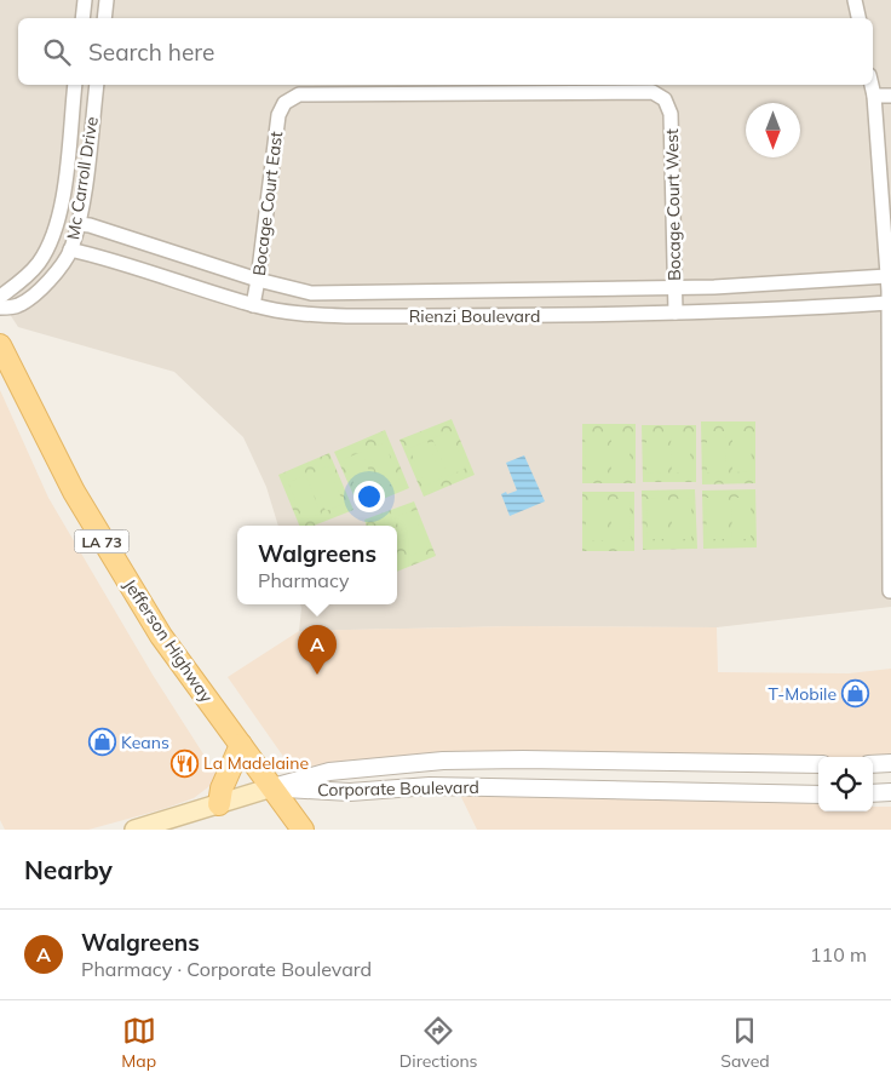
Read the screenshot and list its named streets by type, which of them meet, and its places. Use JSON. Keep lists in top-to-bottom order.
{
  "streets": {
    "main road": ["LA 73", "Jefferson Highway"],
    "street": [
      "Mc Carroll Drive",
      "Bocage Court East",
      "Bocage Court West",
      "Rienzi Boulevard",
      "Corporate Boulevard"
    ]
  },
  "crossings": [
    ["Mc Carroll Drive", "Rienzi Boulevard"],
    ["Bocage Court East", "Bocage Court West"],
    ["Bocage Court East", "Rienzi Boulevard"],
    ["Bocage Court West", "Rienzi Boulevard"],
    ["Jefferson Highway", "Corporate Boulevard"]
  ],
  "places": {
    "shop": ["T-Mobile", "Keans"],
    "restaurant": ["La Madelaine"]
  },
  "north": "bottom",
  "page": {
    "search": "Search here",
    "popup": ["Walgreens", "Pharmacy"],
    "pins": "A",
    "heading": "Nearby",
    "list": [
      {
        "mark": "A",
        "name": "Walgreens",
        "note": "Pharmacy · Corporate Boulevard",
        "value": "110 m"
      }
    ],
    "nav": ["Map", "Directions", "Saved"]
  }
}
